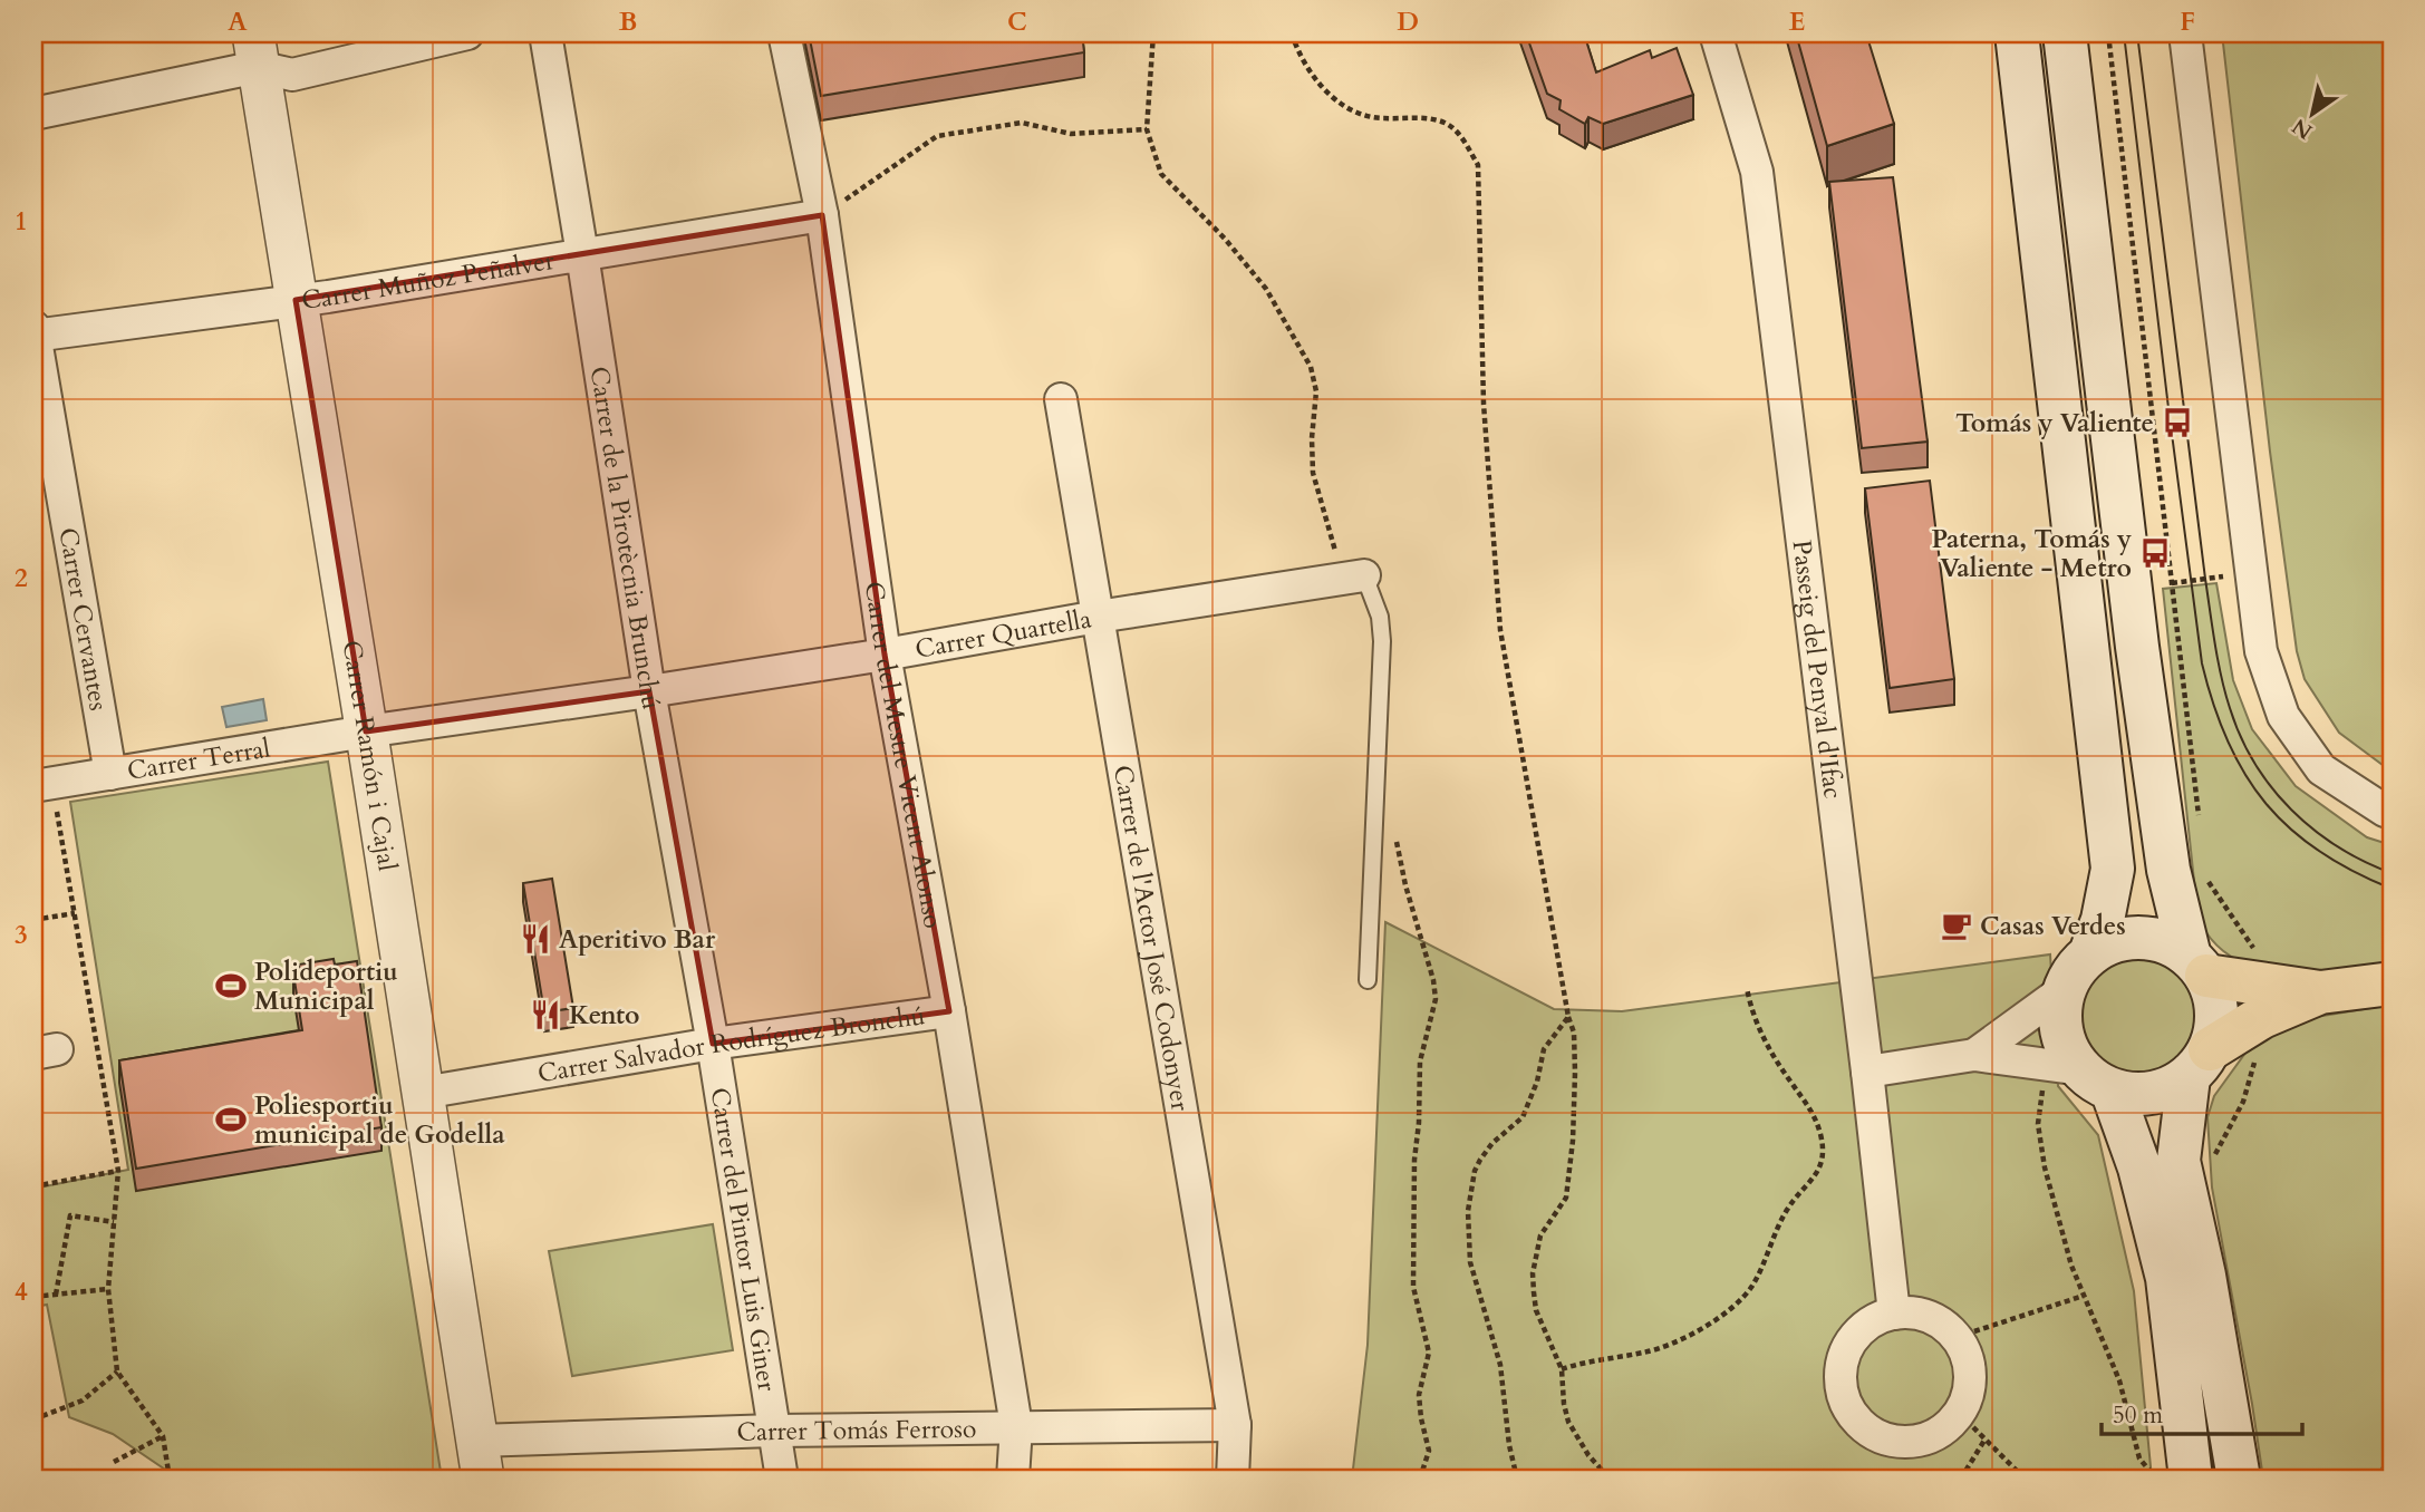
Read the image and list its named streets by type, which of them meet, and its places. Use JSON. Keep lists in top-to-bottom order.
{
  "streets": {
    "street": [
      "Carrer Muñoz Peñalver",
      "Carrer de la Pirotècnia Brunchú",
      "Carrer Cervantes",
      "Carrer Quartella",
      "Passeig del Penyal d'Ifac",
      "Carrer Ramón i Cajal",
      "Carrer del Mestre Vicent Alonso",
      "Carrer Terral",
      "Carrer de l'Actor José Codonyer",
      "Carrer Salvador Rodríguez Bronchú",
      "Carrer del Pintor Luis Giner",
      "Carrer Tomás Ferroso"
    ]
  },
  "crossings": [
    ["Carrer Muñoz Peñalver", "Carrer de la Pirotècnia Brunchú"],
    ["Carrer Muñoz Peñalver", "Carrer Cervantes"],
    ["Carrer Muñoz Peñalver", "Carrer Ramón i Cajal"],
    ["Carrer Muñoz Peñalver", "Carrer del Mestre Vicent Alonso"],
    ["Carrer de la Pirotècnia Brunchú", "Carrer Quartella"],
    ["Carrer de la Pirotècnia Brunchú", "Carrer Salvador Rodríguez Bronchú"],
    ["Carrer de la Pirotècnia Brunchú", "Carrer del Pintor Luis Giner"],
    ["Carrer Cervantes", "Carrer Terral"],
    ["Carrer Quartella", "Carrer Ramón i Cajal"],
    ["Carrer Quartella", "Carrer del Mestre Vicent Alonso"],
    ["Carrer Quartella", "Carrer Terral"],
    ["Carrer Quartella", "Carrer de l'Actor José Codonyer"],
    ["Carrer Ramón i Cajal", "Carrer Terral"],
    ["Carrer Ramón i Cajal", "Carrer Salvador Rodríguez Bronchú"],
    ["Carrer Ramón i Cajal", "Carrer Tomás Ferroso"],
    ["Carrer del Mestre Vicent Alonso", "Carrer Salvador Rodríguez Bronchú"],
    ["Carrer del Mestre Vicent Alonso", "Carrer Tomás Ferroso"],
    ["Carrer de l'Actor José Codonyer", "Carrer Tomás Ferroso"],
    ["Carrer Salvador Rodríguez Bronchú", "Carrer del Pintor Luis Giner"],
    ["Carrer del Pintor Luis Giner", "Carrer Tomás Ferroso"]
  ],
  "places": {
    "bus stop": ["Tomás y Valiente", "Paterna, Tomás y Valiente - Metro"],
    "cafe": ["Casas Verdes"],
    "restaurant": ["Aperitivo Bar", "Kento"],
    "sports": ["Polideportiu Municipal", "Poliesportiu municipal de Godella"]
  },
  "scale_bar": "50 m",
  "north": "bottom left",
  "grid": {
    "columns": [
      "A",
      "B",
      "C",
      "D",
      "E",
      "F"
    ],
    "rows": [
      "1",
      "2",
      "3",
      "4"
    ]
  }
}
